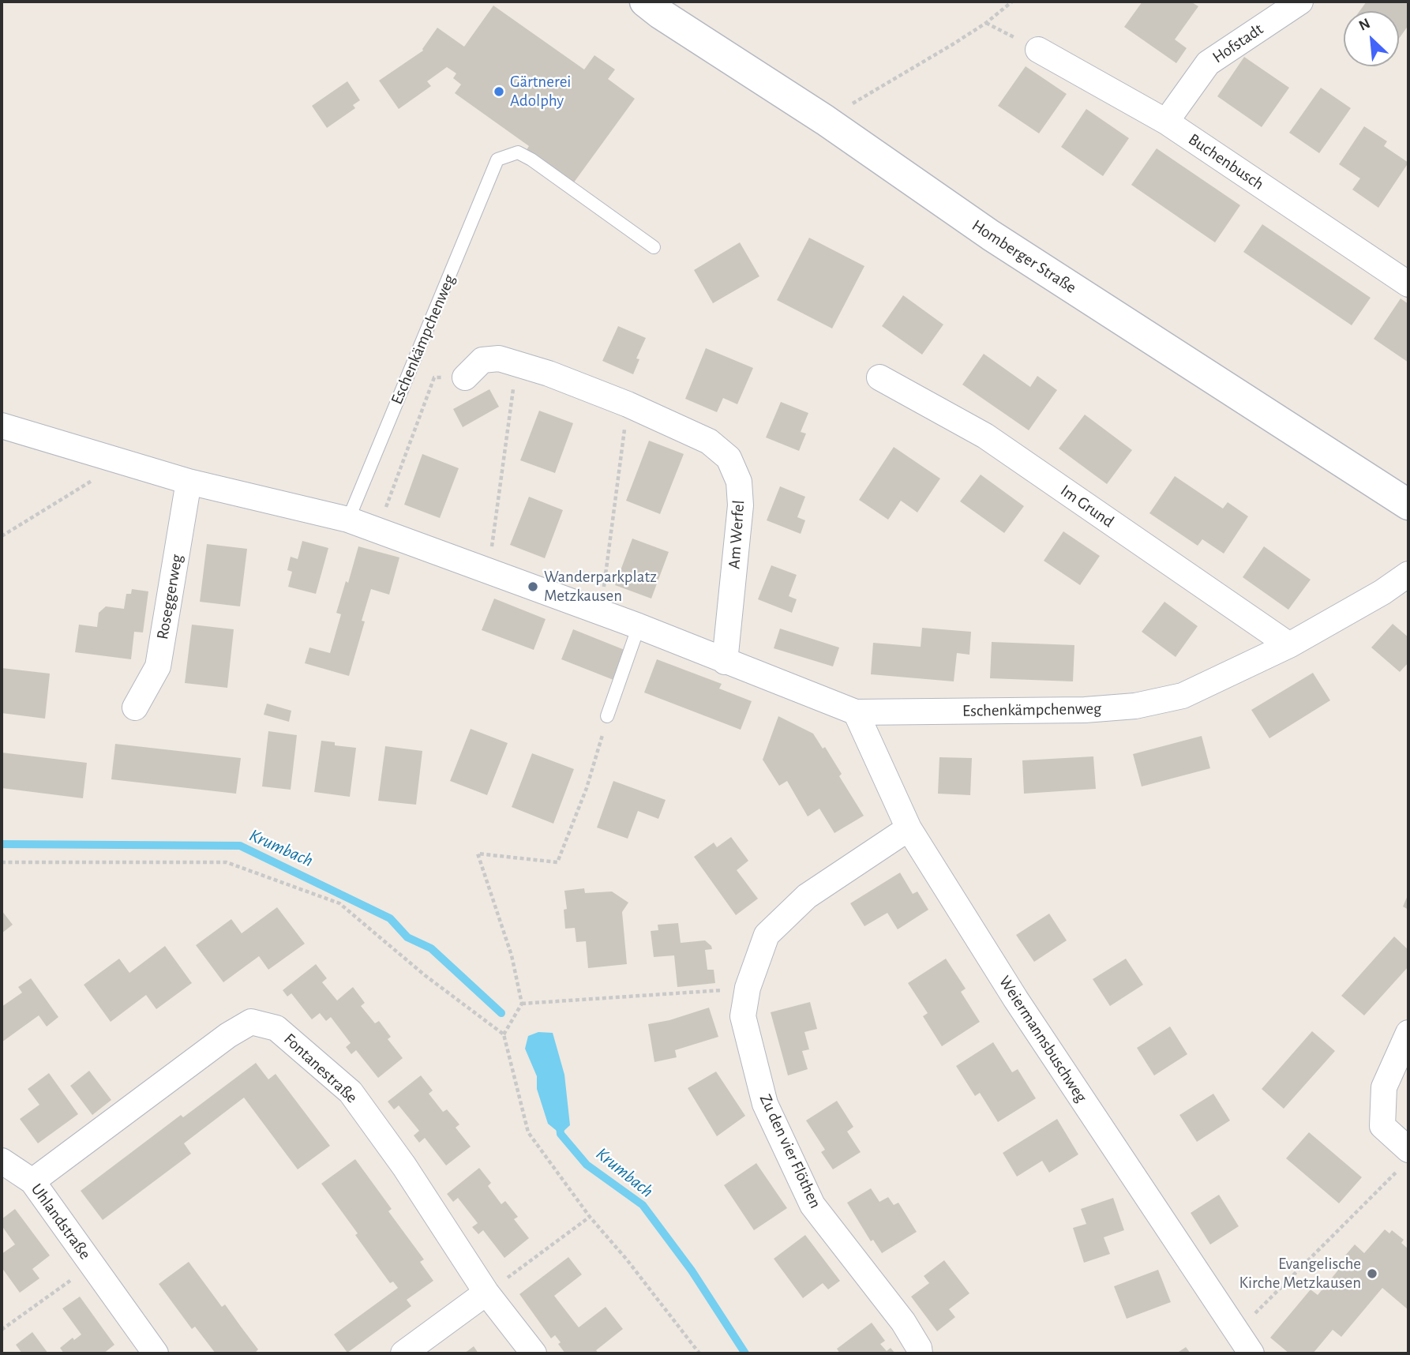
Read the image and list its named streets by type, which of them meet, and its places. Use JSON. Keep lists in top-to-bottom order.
{
  "streets": {
    "main road": ["Homberger Straße"],
    "street": [
      "Hofstadt",
      "Buchenbusch",
      "Eschenkämpchenweg",
      "Im Grund",
      "Am Werfel",
      "Roseggerweg",
      "Weiermannsbuschweg",
      "Fontanestraße",
      "Zu den vier Flöthen",
      "Uhlandstraße"
    ]
  },
  "crossings": [
    ["Hofstadt", "Buchenbusch"],
    ["Eschenkämpchenweg", "Im Grund"],
    ["Eschenkämpchenweg", "Am Werfel"],
    ["Eschenkämpchenweg", "Roseggerweg"],
    ["Eschenkämpchenweg", "Weiermannsbuschweg"],
    ["Weiermannsbuschweg", "Zu den vier Flöthen"],
    ["Fontanestraße", "Uhlandstraße"]
  ],
  "water": ["Krumbach"],
  "places": ["Gärtnerei Adolphy", "Wanderparkplatz Metzkausen", "Evangelische Kirche Metzkausen"],
  "north": "top left"
}
